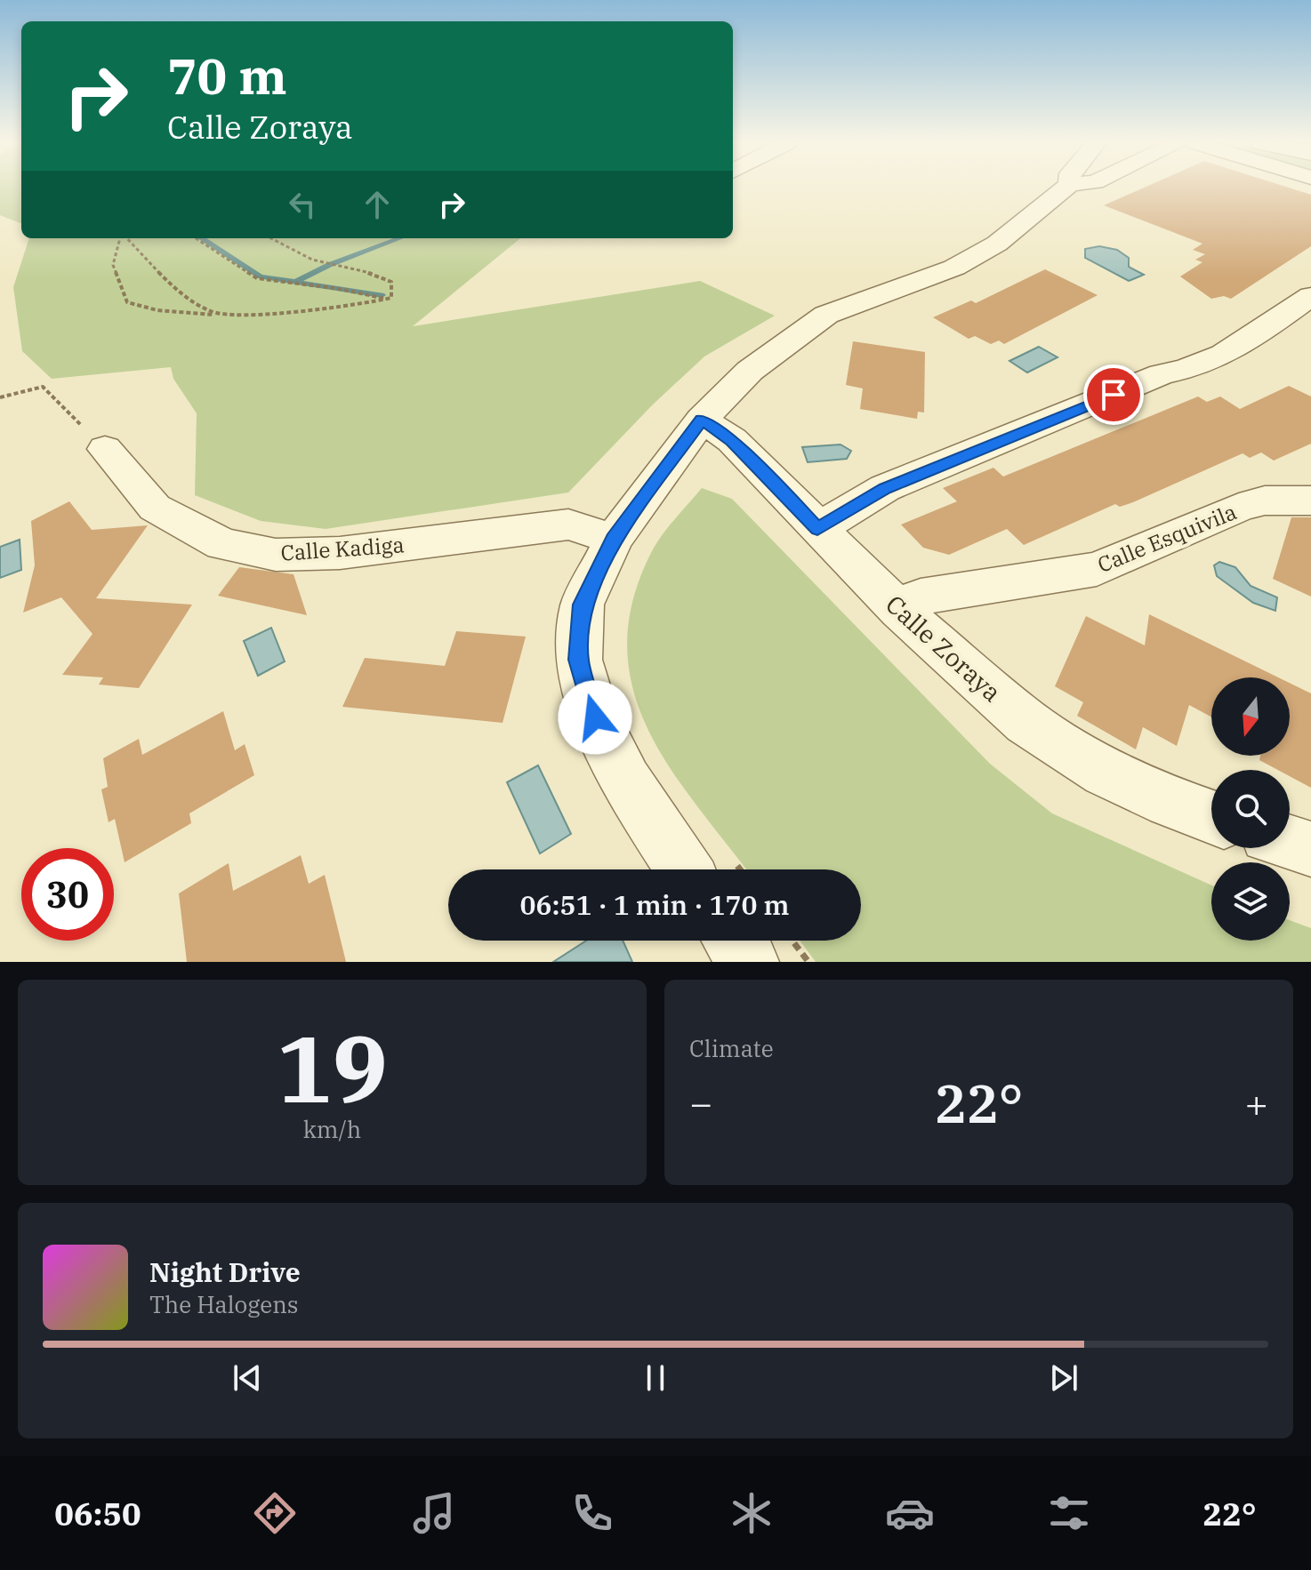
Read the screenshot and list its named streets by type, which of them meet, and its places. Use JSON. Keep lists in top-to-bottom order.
{
  "streets": {
    "street": ["Calle Esquivila", "Calle Kadiga", "Calle Zoraya"]
  },
  "crossings": [
    ["Calle Esquivila", "Calle Zoraya"]
  ],
  "north": "bottom",
  "page": {
    "turn": ["70 m", "Calle Zoraya"],
    "limit": "30",
    "trip": "06:51 · 1 min · 170 m",
    "tile": [
      ["19", "km/h"],
      "Climate"
    ],
    "heat": ["−", "22°", "+"],
    "song": ["Night Drive", "The Halogens"],
    "tabs": ["06:50", "22°"]
  }
}
